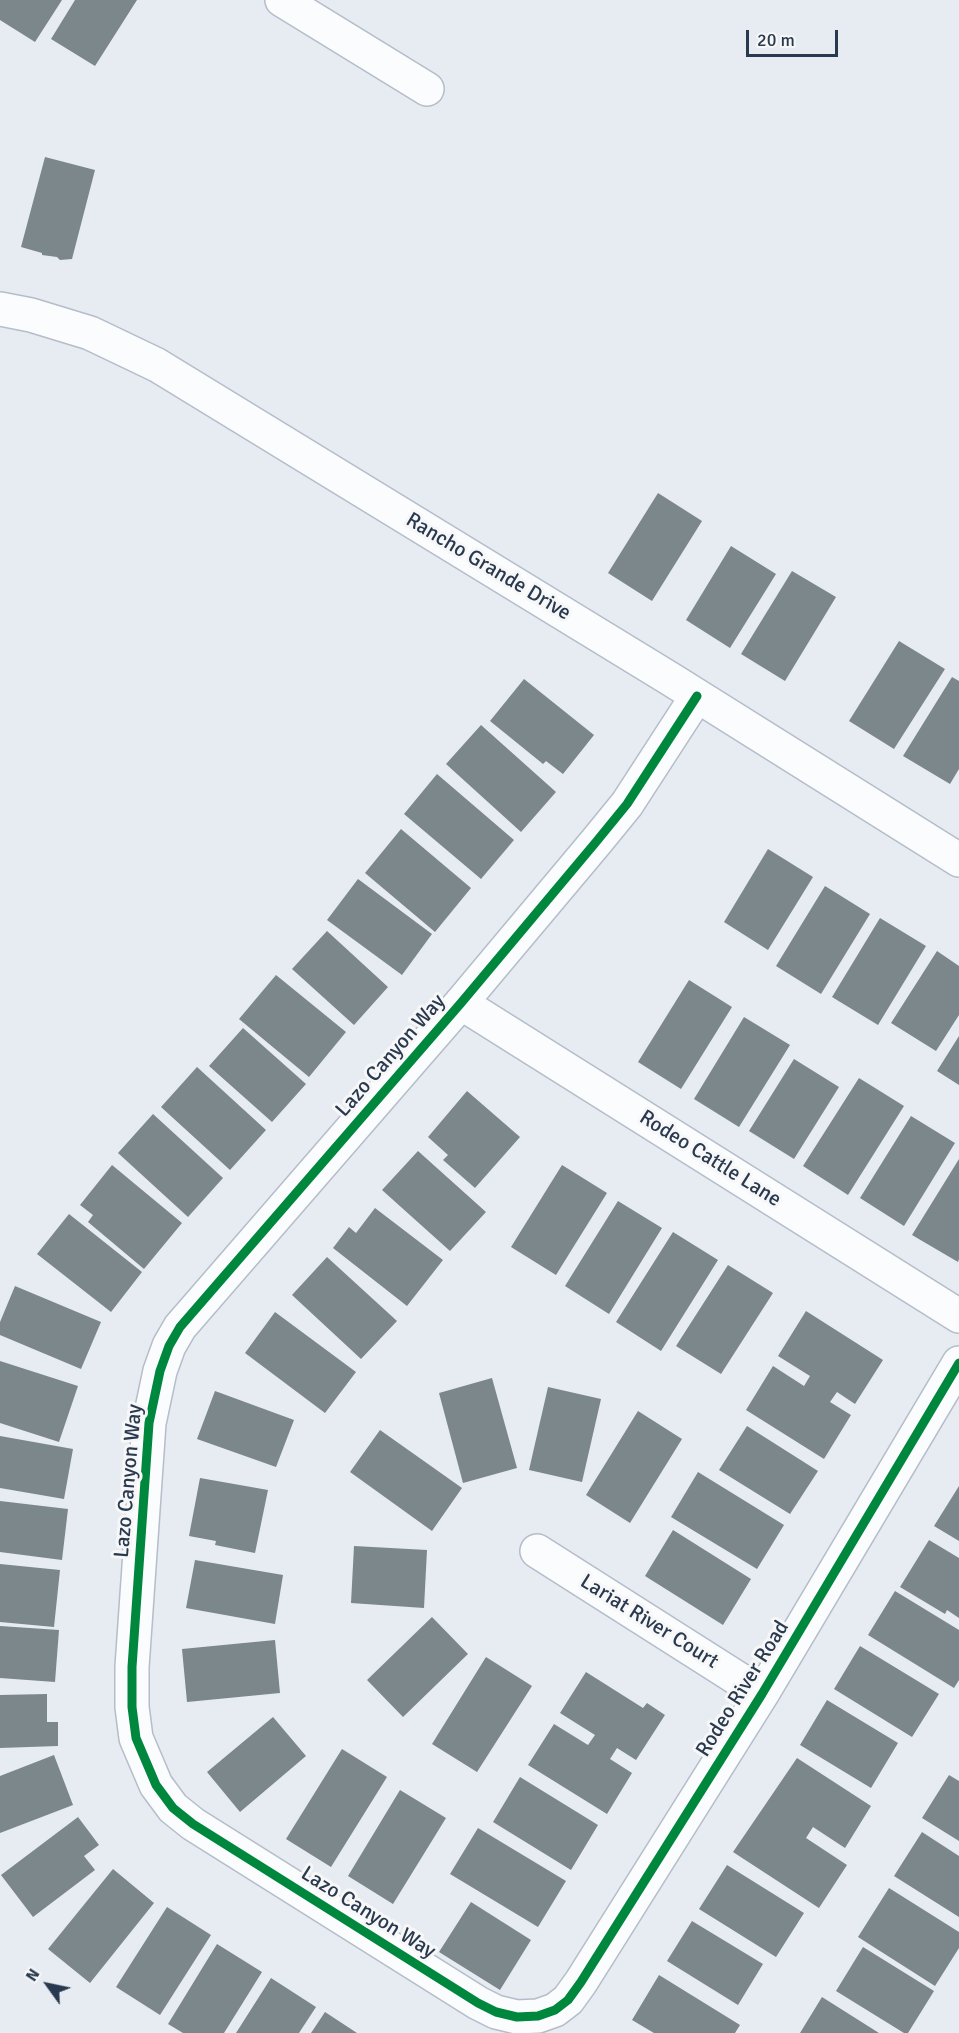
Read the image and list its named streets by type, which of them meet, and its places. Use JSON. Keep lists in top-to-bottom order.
{
  "streets": {
    "street": [
      "Rancho Grande Drive",
      "Lazo Canyon Way",
      "Rodeo Cattle Lane",
      "Lariat River Court",
      "Rodeo River Road"
    ]
  },
  "crossings": [
    ["Rancho Grande Drive", "Lazo Canyon Way"],
    ["Lazo Canyon Way", "Rodeo Cattle Lane"],
    ["Lazo Canyon Way", "Rodeo River Road"],
    ["Lariat River Court", "Rodeo River Road"]
  ],
  "scale_bar": "20 m",
  "north": "top left"
}
